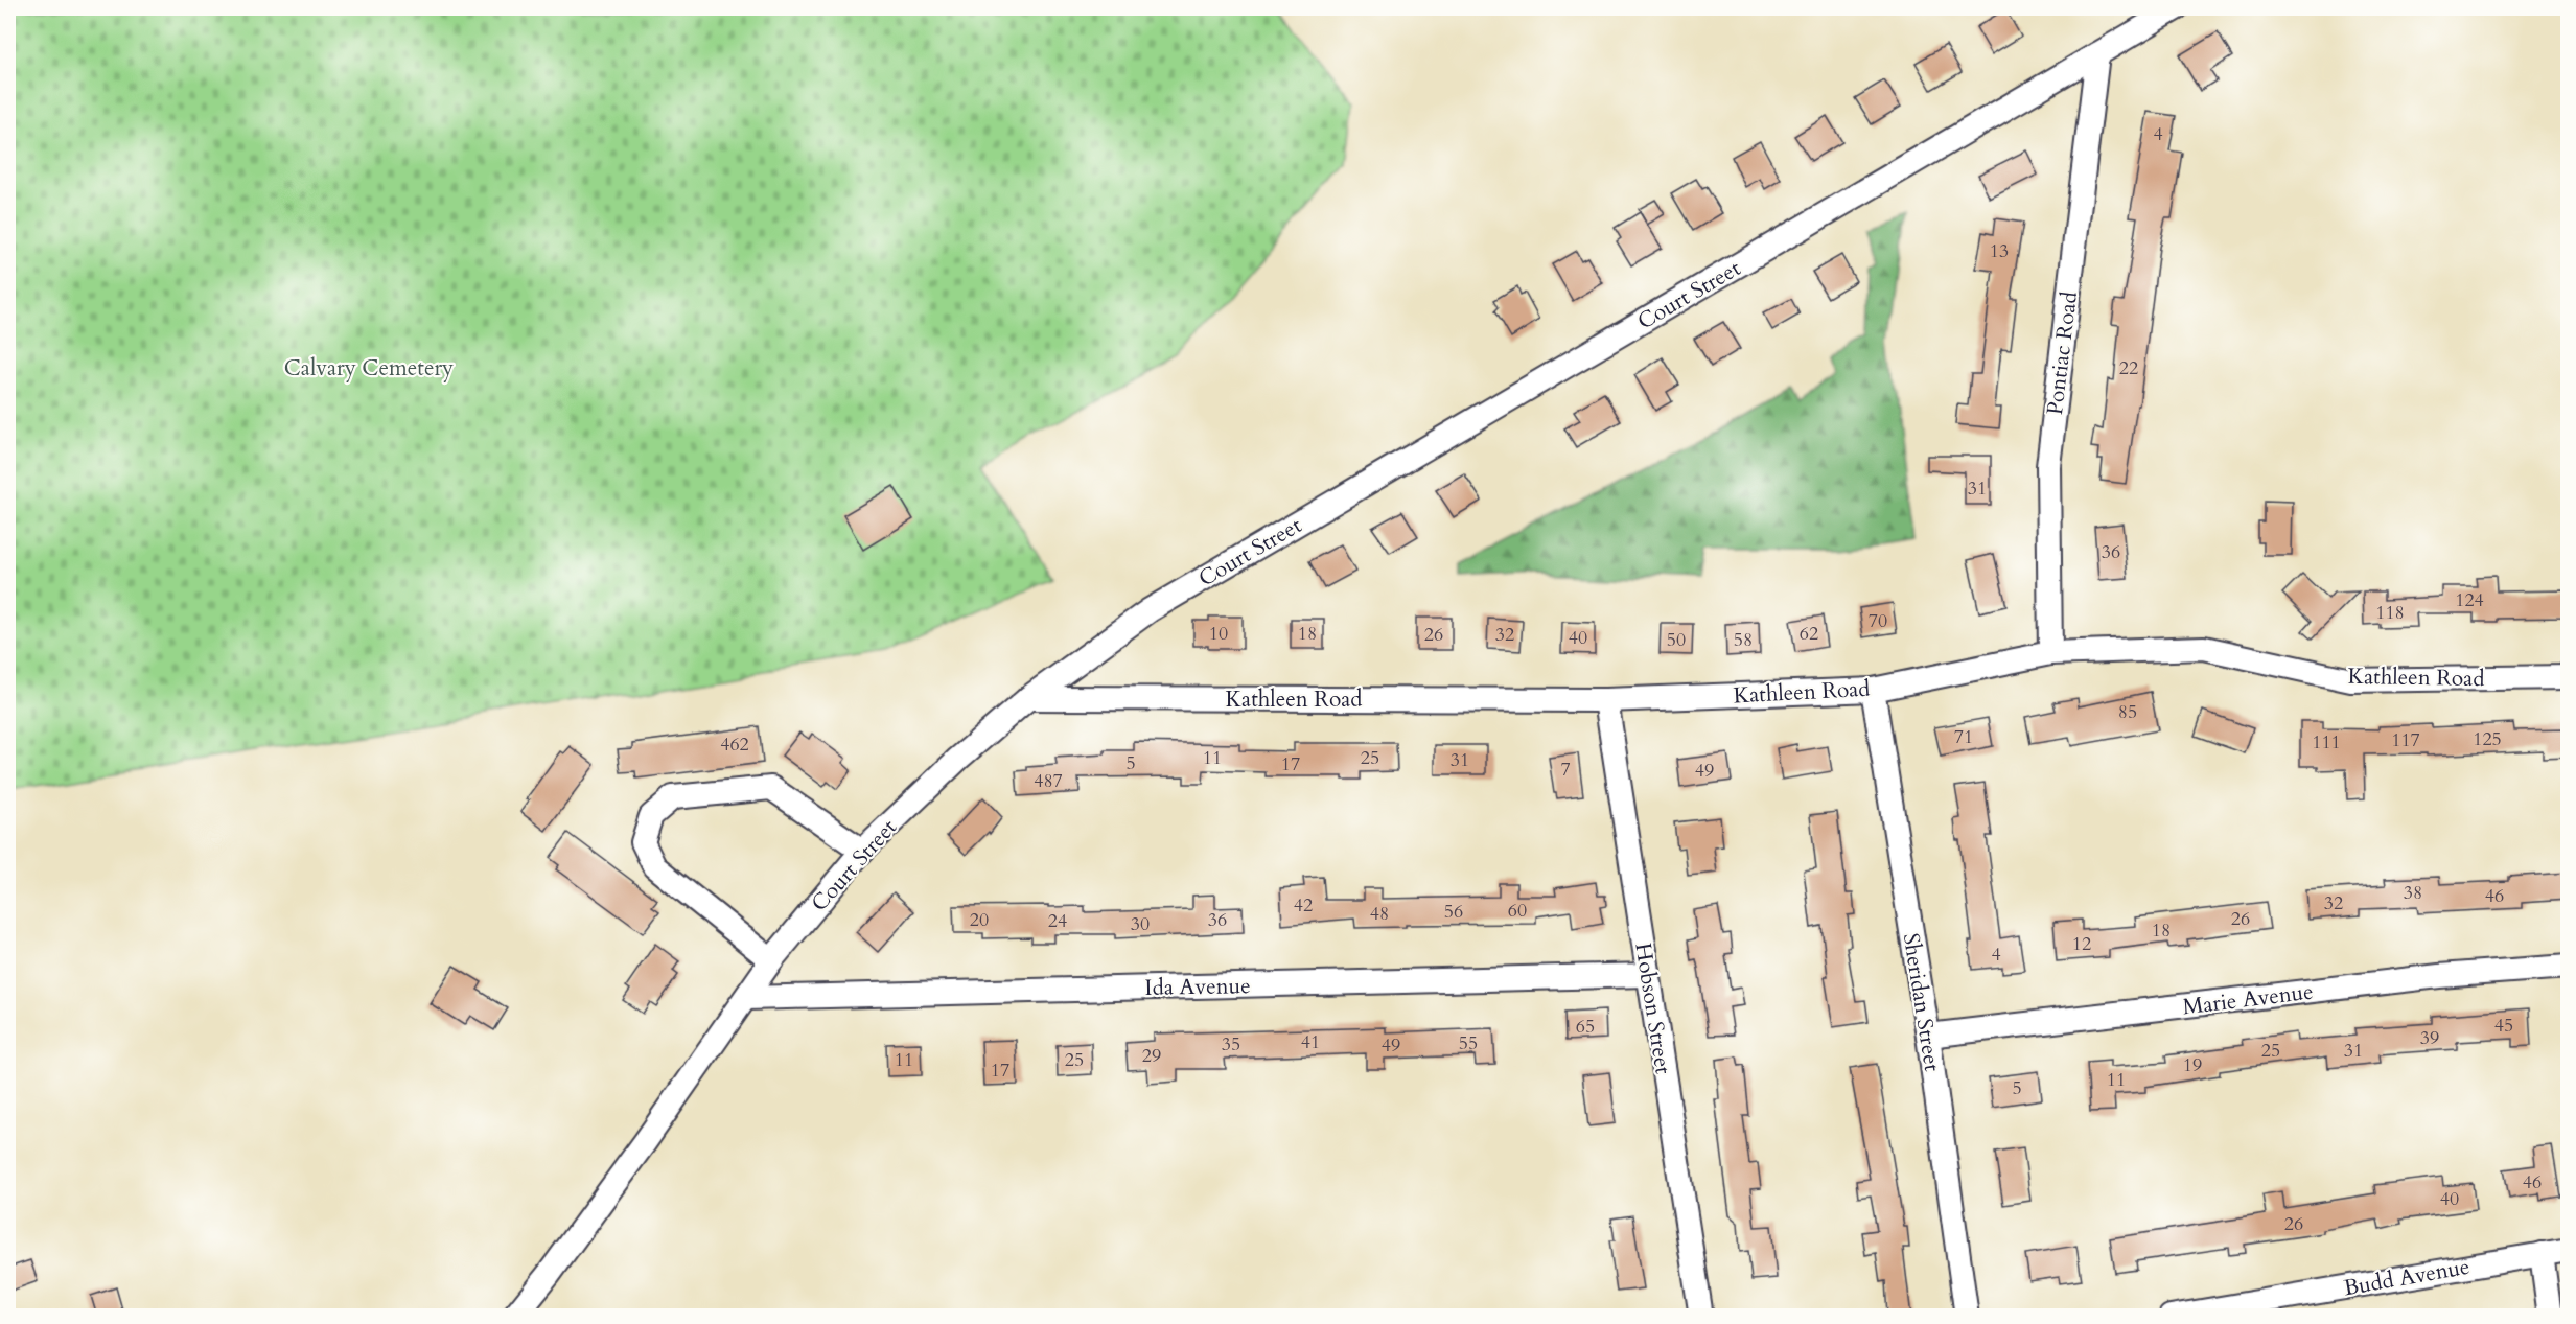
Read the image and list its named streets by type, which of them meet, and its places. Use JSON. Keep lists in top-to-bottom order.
{
  "streets": {
    "street": [
      "Court Street",
      "Pontiac Road",
      "Kathleen Road",
      "Ida Avenue",
      "Marie Avenue",
      "Sheridan Street",
      "Hobson Street",
      "Budd Avenue"
    ]
  },
  "crossings": [
    ["Court Street", "Pontiac Road"],
    ["Court Street", "Kathleen Road"],
    ["Court Street", "Ida Avenue"],
    ["Pontiac Road", "Kathleen Road"],
    ["Kathleen Road", "Sheridan Street"],
    ["Kathleen Road", "Hobson Street"],
    ["Ida Avenue", "Hobson Street"],
    ["Marie Avenue", "Sheridan Street"]
  ],
  "parks": ["Calvary Cemetery"],
  "house_numbers": [
    "4",
    "13",
    "22",
    "31",
    "36",
    "124",
    "118",
    "70",
    "10",
    "18",
    "62",
    "26",
    "32",
    "40",
    "50",
    "58",
    "85",
    "71",
    "125",
    "117",
    "111",
    "462",
    "11",
    "25",
    "31",
    "5",
    "17",
    "7",
    "49",
    "487",
    "38",
    "46",
    "32",
    "42",
    "60",
    "56",
    "48",
    "26",
    "20",
    "36",
    "24",
    "30",
    "18",
    "12",
    "4",
    "45",
    "65",
    "39",
    "41",
    "55",
    "35",
    "49",
    "25",
    "31",
    "29",
    "11",
    "25",
    "19",
    "17",
    "11",
    "5",
    "46",
    "40",
    "26"
  ]
}
